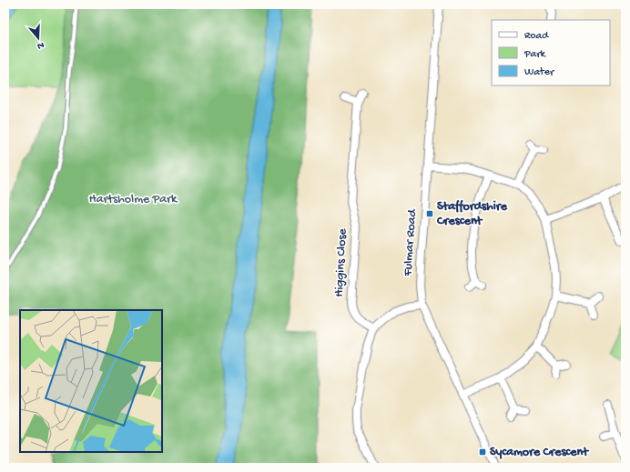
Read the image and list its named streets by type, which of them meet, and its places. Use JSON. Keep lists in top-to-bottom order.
{
  "streets": {
    "street": ["Fulmar Road", "Higgins Close"]
  },
  "parks": ["Hartsholme Park"],
  "places": {
    "transit": ["Staffordshire Crescent", "Sycamore Crescent"]
  },
  "legend": ["Road", "Park", "Water"],
  "north": "bottom"
}
